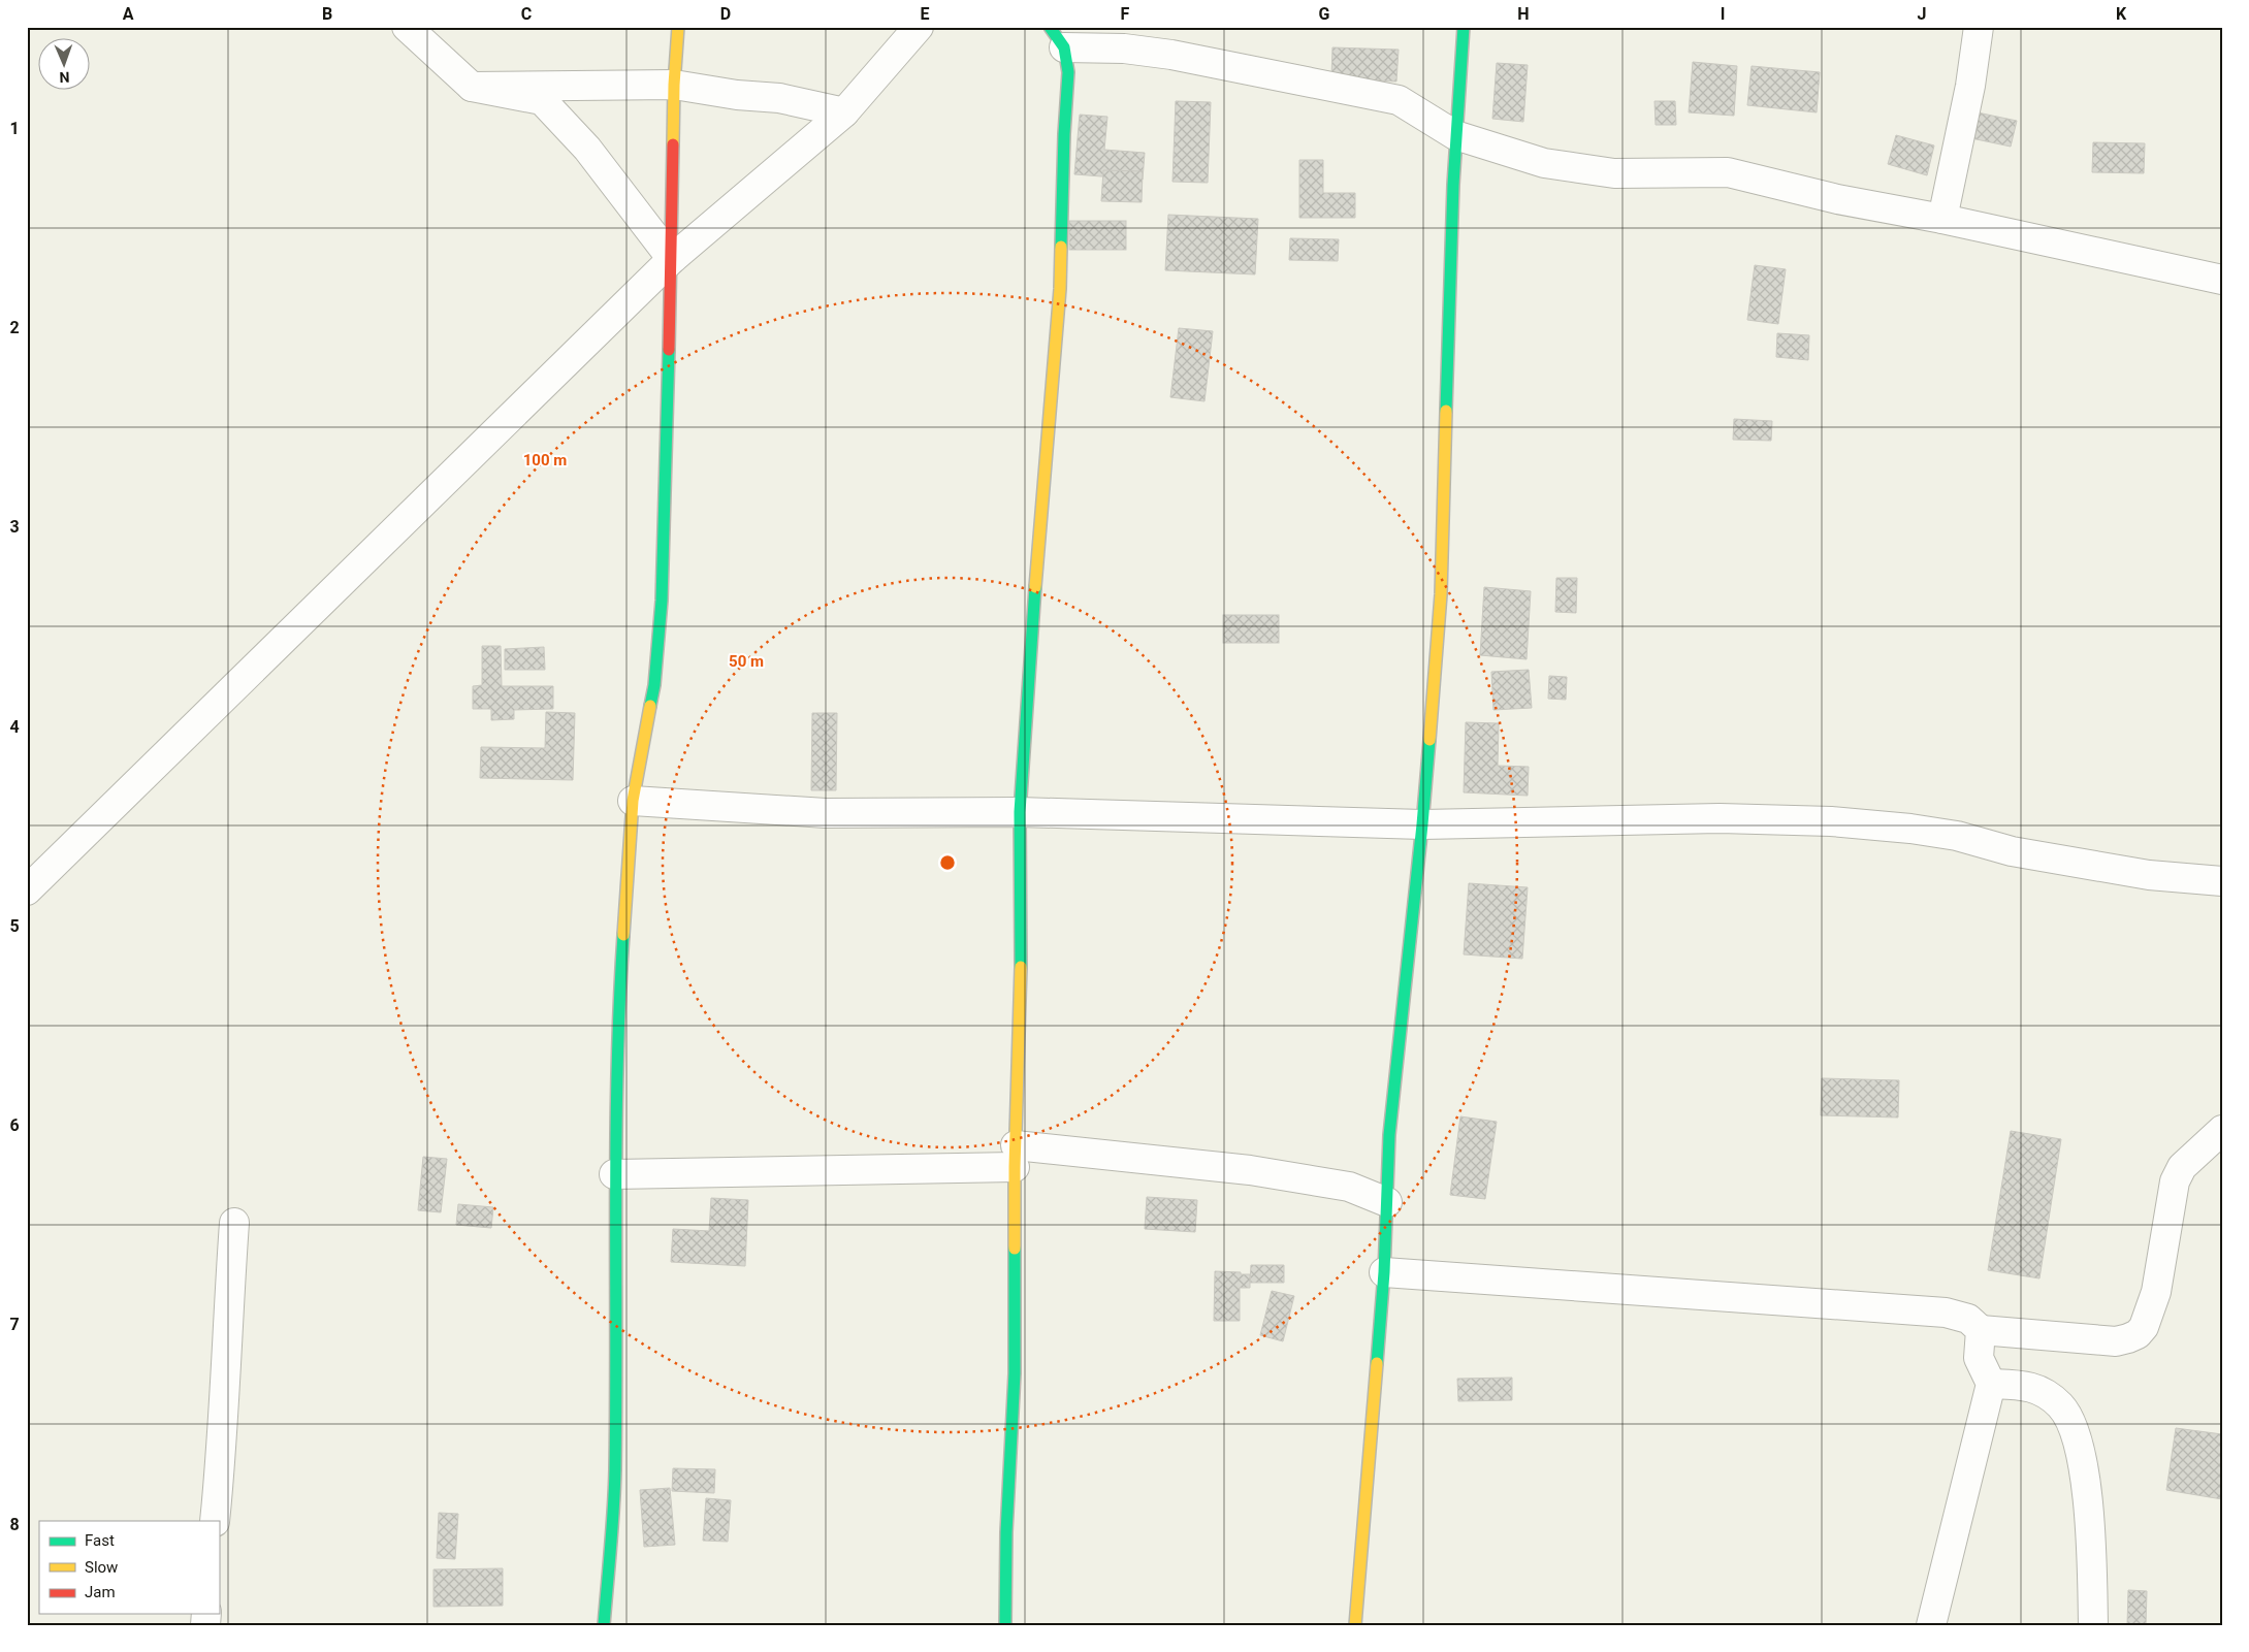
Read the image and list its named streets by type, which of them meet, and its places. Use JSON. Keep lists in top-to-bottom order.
{
  "legend": ["Fast", "Slow", "Jam"],
  "north": "bottom",
  "grid": {
    "columns": [
      "A",
      "B",
      "C",
      "D",
      "E",
      "F",
      "G",
      "H",
      "I",
      "J",
      "K"
    ],
    "rows": [
      "1",
      "2",
      "3",
      "4",
      "5",
      "6",
      "7",
      "8"
    ]
  },
  "rings": ["100 m", "50 m"]
}
